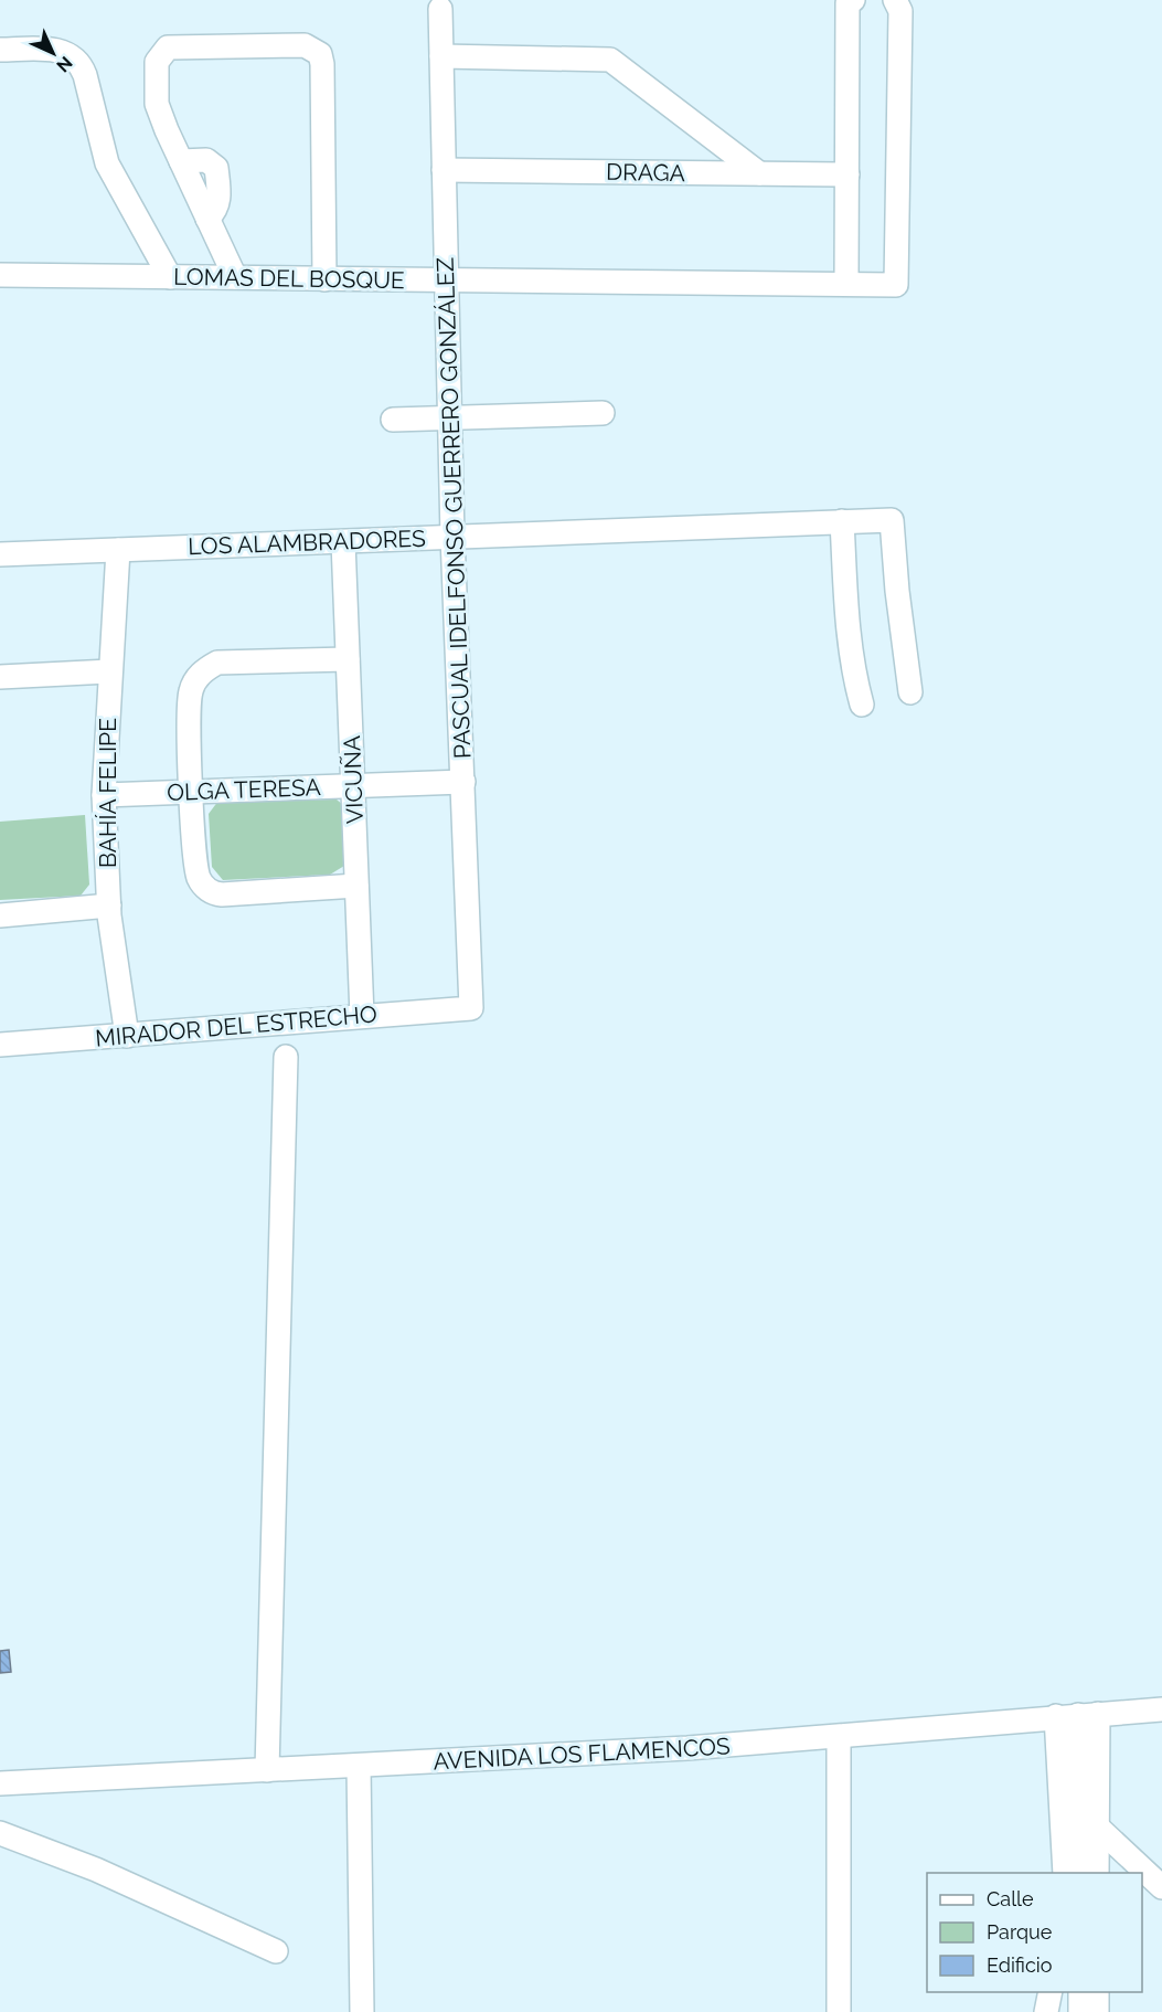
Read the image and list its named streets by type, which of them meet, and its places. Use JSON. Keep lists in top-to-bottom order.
{
  "streets": {
    "street": [
      "DRAGA",
      "LOMAS DEL BOSQUE",
      "PASCUAL IDELFONSO GUERRERO GONZÁLEZ",
      "LOS ALAMBRADORES",
      "VICUÑA",
      "OLGA TERESA",
      "BAHÍA FELIPE",
      "MIRADOR DEL ESTRECHO",
      "AVENIDA LOS FLAMENCOS"
    ]
  },
  "crossings": [
    ["DRAGA", "PASCUAL IDELFONSO GUERRERO GONZÁLEZ"],
    ["LOMAS DEL BOSQUE", "PASCUAL IDELFONSO GUERRERO GONZÁLEZ"],
    ["PASCUAL IDELFONSO GUERRERO GONZÁLEZ", "LOS ALAMBRADORES"],
    ["PASCUAL IDELFONSO GUERRERO GONZÁLEZ", "OLGA TERESA"],
    ["PASCUAL IDELFONSO GUERRERO GONZÁLEZ", "MIRADOR DEL ESTRECHO"],
    ["LOS ALAMBRADORES", "VICUÑA"],
    ["LOS ALAMBRADORES", "BAHÍA FELIPE"],
    ["VICUÑA", "OLGA TERESA"],
    ["VICUÑA", "MIRADOR DEL ESTRECHO"],
    ["OLGA TERESA", "BAHÍA FELIPE"],
    ["BAHÍA FELIPE", "MIRADOR DEL ESTRECHO"]
  ],
  "legend": ["Calle", "Parque", "Edificio"],
  "north": "bottom right"
}
